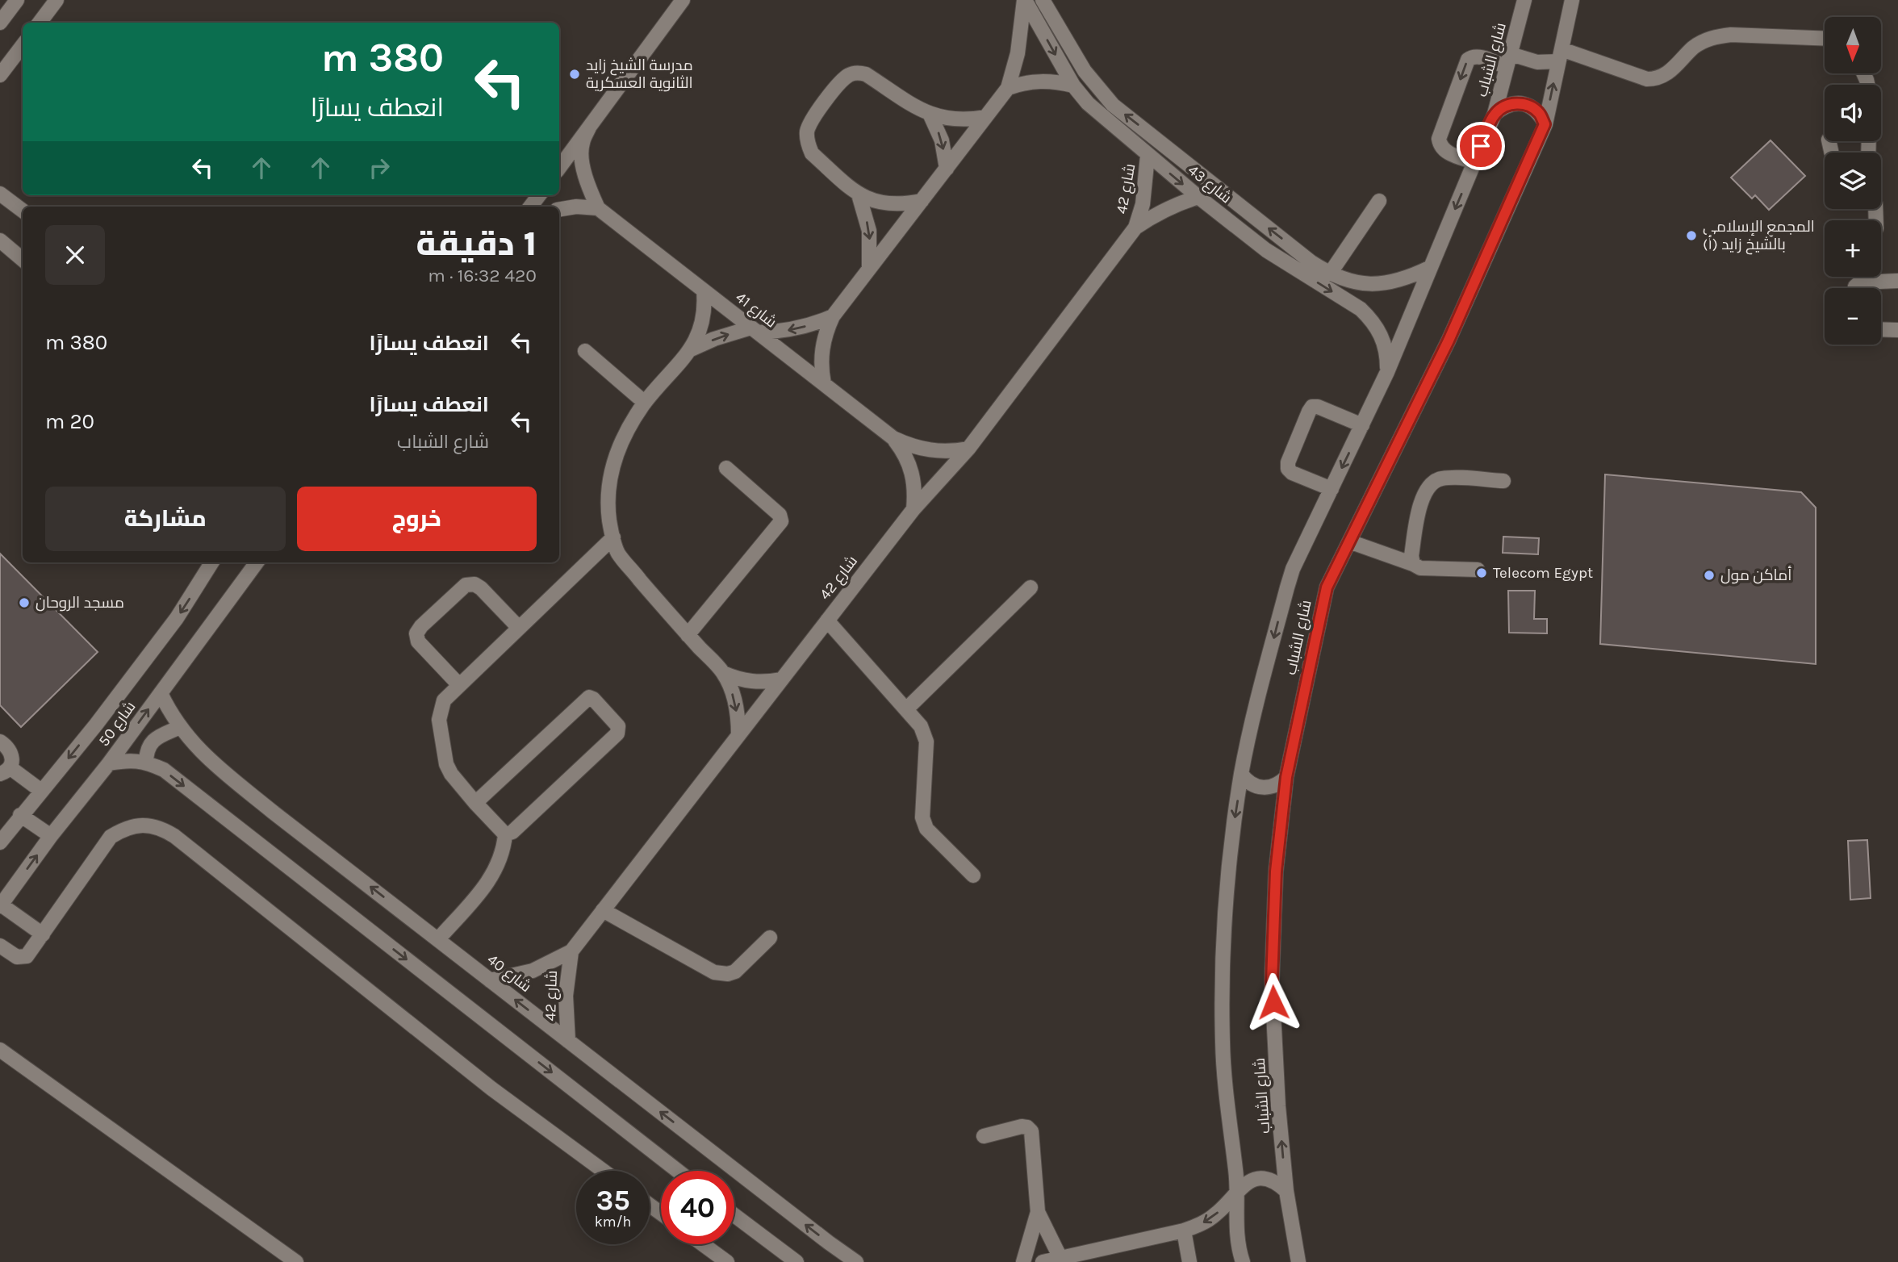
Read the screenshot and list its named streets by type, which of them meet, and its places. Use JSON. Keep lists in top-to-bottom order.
{
  "streets": {
    "street": [
      "شارع الشباب",
      "شارع 43",
      "شارع 42",
      "شارع 41",
      "شارع 50",
      "شارع 40"
    ]
  },
  "crossings": [
    ["شارع الشباب", "شارع 43"],
    ["شارع 43", "شارع 42"],
    ["شارع 42", "شارع 41"],
    ["شارع 42", "شارع 40"],
    ["شارع 50", "شارع 40"]
  ],
  "places": [
    "مدرسة الشيخ زايد الثانوية العسكرية",
    "المجمع الإسلامي (أ) بالشيخ زايد",
    "Telecom Egypt",
    "أماكن مول",
    "مسجد الروحان"
  ],
  "north": "bottom",
  "page": {
    "map_buttons": ["+", "−"],
    "turn": ["380 m", "انعطف يسارًا"],
    "heading": ["1 دقيقة", "420 m · 16:32"],
    "list": [
      {
        "name": "انعطف يسارًا",
        "value": "380 m"
      },
      {
        "name": "انعطف يسارًا",
        "note": "شارع الشباب",
        "value": "20 m"
      }
    ],
    "buttons": ["خروج", "مشاركة"],
    "speed": "35 km/h",
    "limit": "40"
  }
}
